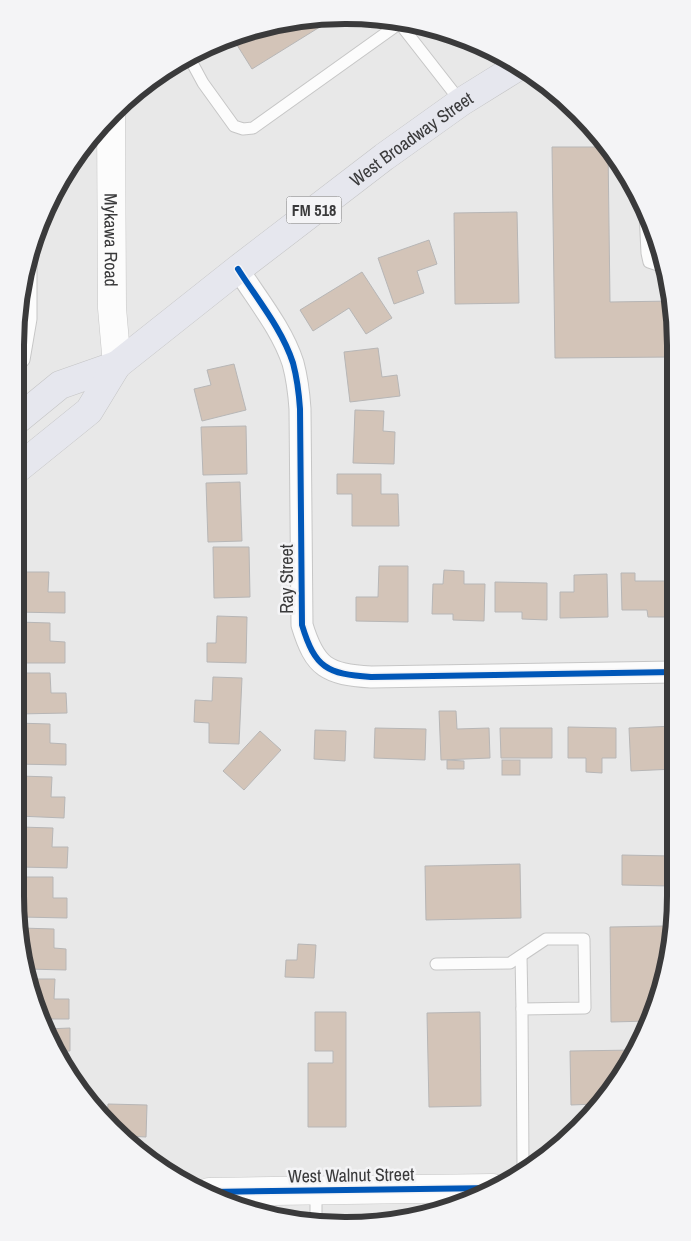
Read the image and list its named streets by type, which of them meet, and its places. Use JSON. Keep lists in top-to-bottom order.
{
  "streets": {
    "main road": ["West Broadway Street", "FM 518"],
    "street": ["Mykawa Road", "Ray Street", "West Walnut Street"]
  },
  "crossings": [
    ["West Broadway Street", "Mykawa Road"],
    ["West Broadway Street", "Ray Street"]
  ]
}
